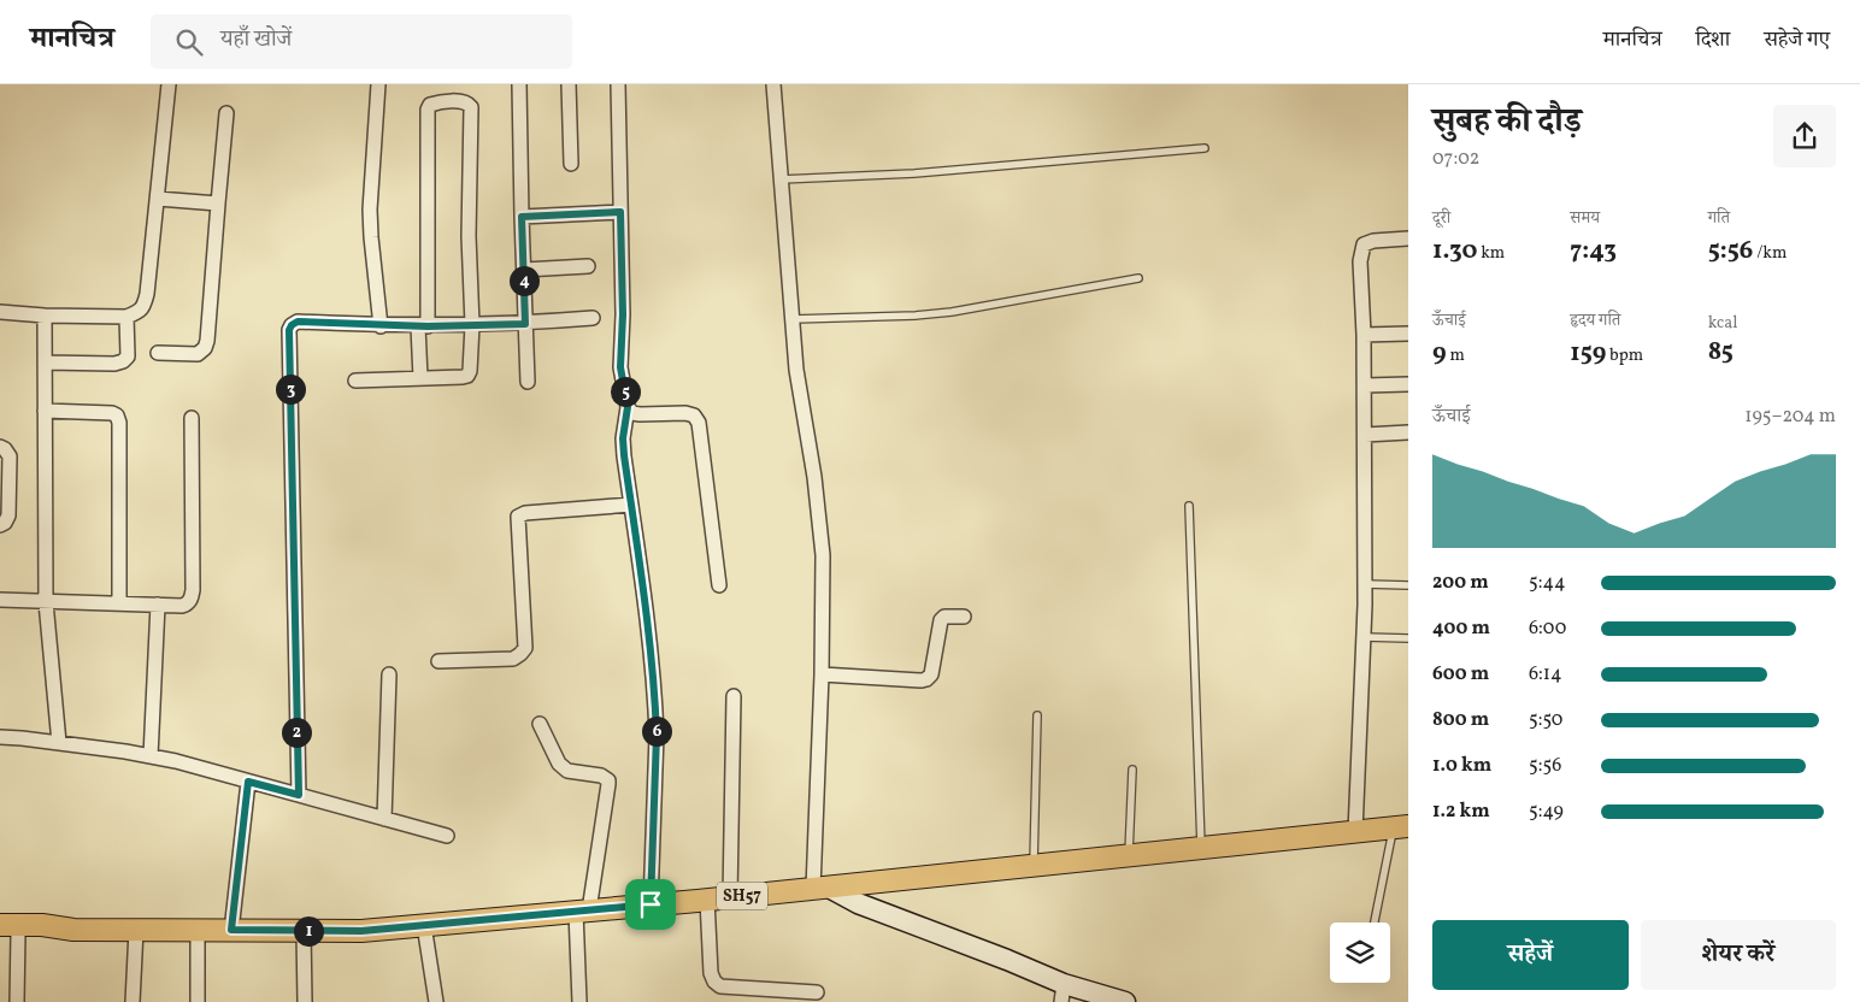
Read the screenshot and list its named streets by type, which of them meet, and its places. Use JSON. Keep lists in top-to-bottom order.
{
  "streets": {
    "main road": ["SH57"]
  },
  "page": {
    "header": "मानचित्र",
    "search": "यहाँ खोजें",
    "nav": ["मानचित्र", "दिशा", "सहेजे गए"],
    "heading": ["सुबह की दौड़", "07:02"],
    "stats": [
      ["दूरी", "1.30 km"],
      ["समय", "7:43"],
      ["गति", "5:56 /km"],
      ["ऊँचाई", "9 m"],
      ["हृदय गति", "159 bpm"],
      ["kcal", "85"]
    ],
    "pins": [
      "4",
      "3",
      "5",
      "6",
      "2",
      "1"
    ],
    "chart": ["ऊँचाई", "195–204 m"],
    "list": [
      {
        "name": "200 m",
        "note": "5:44"
      },
      {
        "name": "400 m",
        "note": "6:00"
      },
      {
        "name": "600 m",
        "note": "6:14"
      },
      {
        "name": "800 m",
        "note": "5:50"
      },
      {
        "name": "1.0 km",
        "note": "5:56"
      },
      {
        "name": "1.2 km",
        "note": "5:49"
      }
    ],
    "buttons": ["सहेजें", "शेयर करें"]
  }
}
